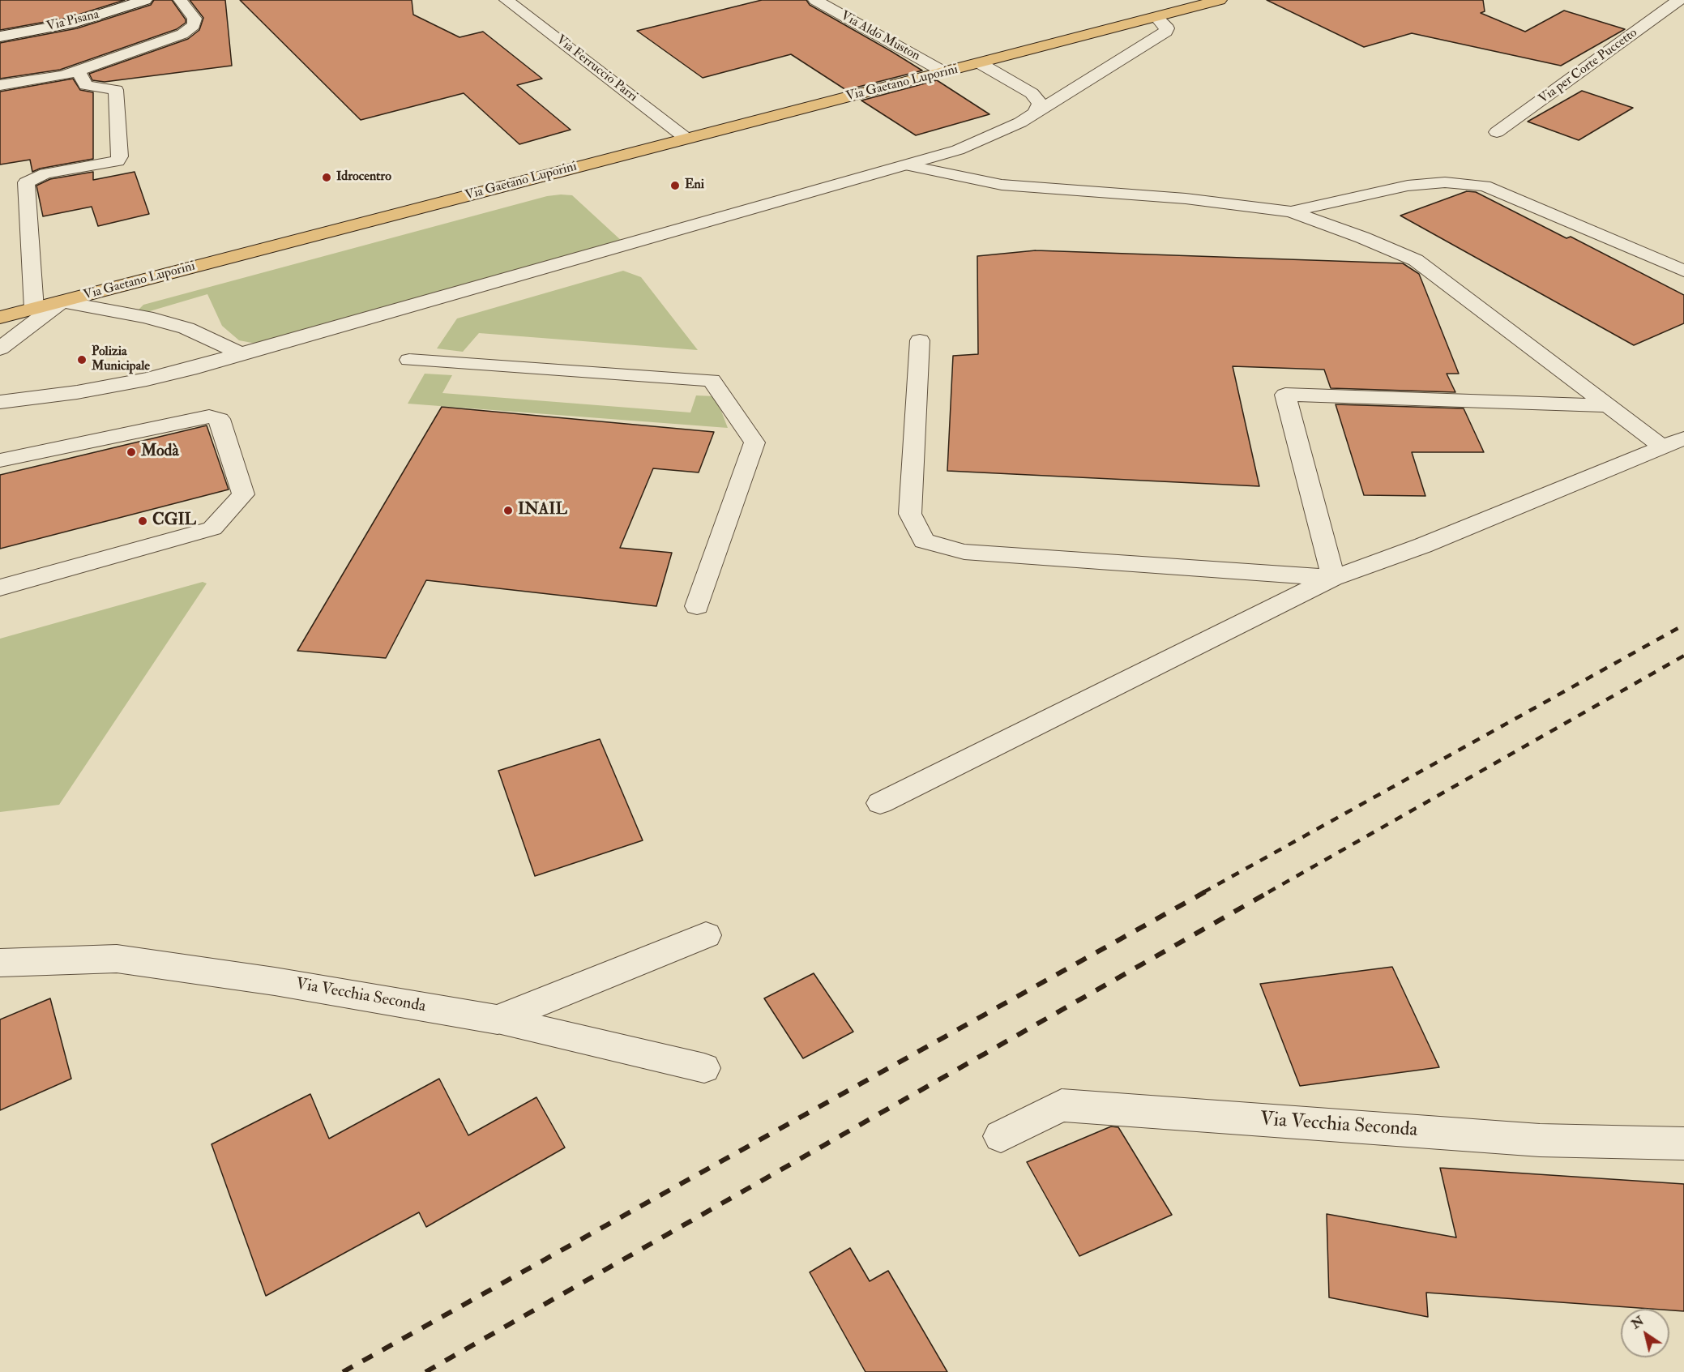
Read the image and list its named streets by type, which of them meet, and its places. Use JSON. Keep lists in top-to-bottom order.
{
  "streets": {
    "main road": ["Via Gaetano Luporini"],
    "street": [
      "Via Pisana",
      "Via Aldo Muston",
      "Via per Corte Puccetto",
      "Via Ferruccio Parri",
      "Via Vecchia Seconda"
    ]
  },
  "crossings": [
    ["Via Aldo Muston", "Via Gaetano Luporini"],
    ["Via Ferruccio Parri", "Via Gaetano Luporini"]
  ],
  "places": [
    "Idrocentro",
    "Eni",
    "Polizia Municipale",
    "Modà",
    "INAIL",
    "CGIL"
  ],
  "north": "top left"
}
